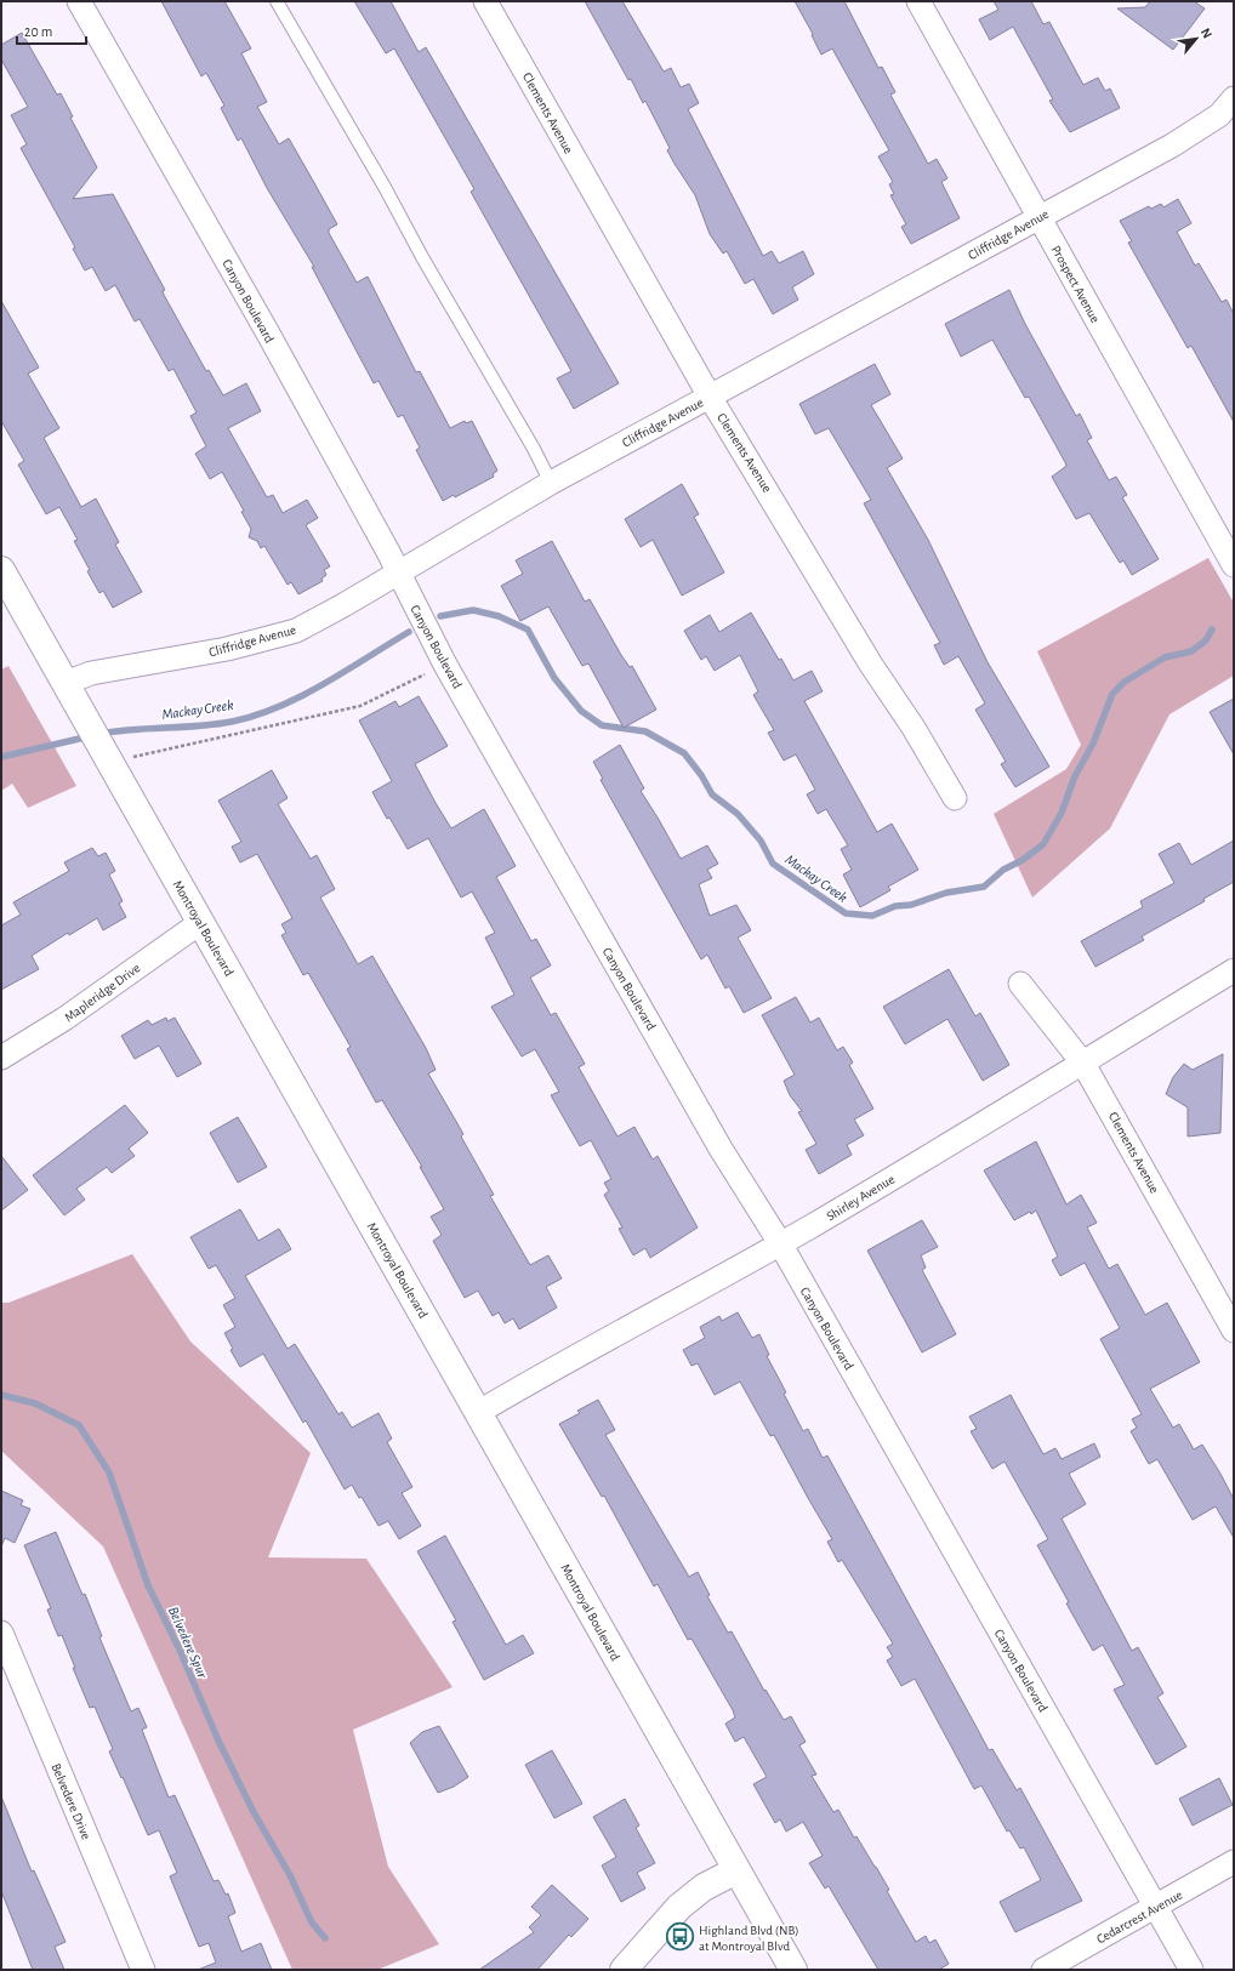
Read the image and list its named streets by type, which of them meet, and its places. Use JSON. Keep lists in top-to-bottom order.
{
  "streets": {
    "street": [
      "Clements Avenue",
      "Cliffridge Avenue",
      "Prospect Avenue",
      "Canyon Boulevard",
      "Montroyal Boulevard",
      "Mapleridge Drive",
      "Shirley Avenue",
      "Belvedere Drive",
      "Cedarcrest Avenue"
    ]
  },
  "crossings": [
    ["Clements Avenue", "Cliffridge Avenue"],
    ["Clements Avenue", "Shirley Avenue"],
    ["Cliffridge Avenue", "Prospect Avenue"],
    ["Cliffridge Avenue", "Canyon Boulevard"],
    ["Cliffridge Avenue", "Montroyal Boulevard"],
    ["Canyon Boulevard", "Shirley Avenue"],
    ["Canyon Boulevard", "Cedarcrest Avenue"],
    ["Montroyal Boulevard", "Mapleridge Drive"],
    ["Montroyal Boulevard", "Shirley Avenue"]
  ],
  "water": ["Mackay Creek", "Belvedere Spur"],
  "places": {
    "bus stop": ["Highland Blvd (NB) at Montroyal Blvd"]
  },
  "scale_bar": "20 m",
  "north": "top right"
}
